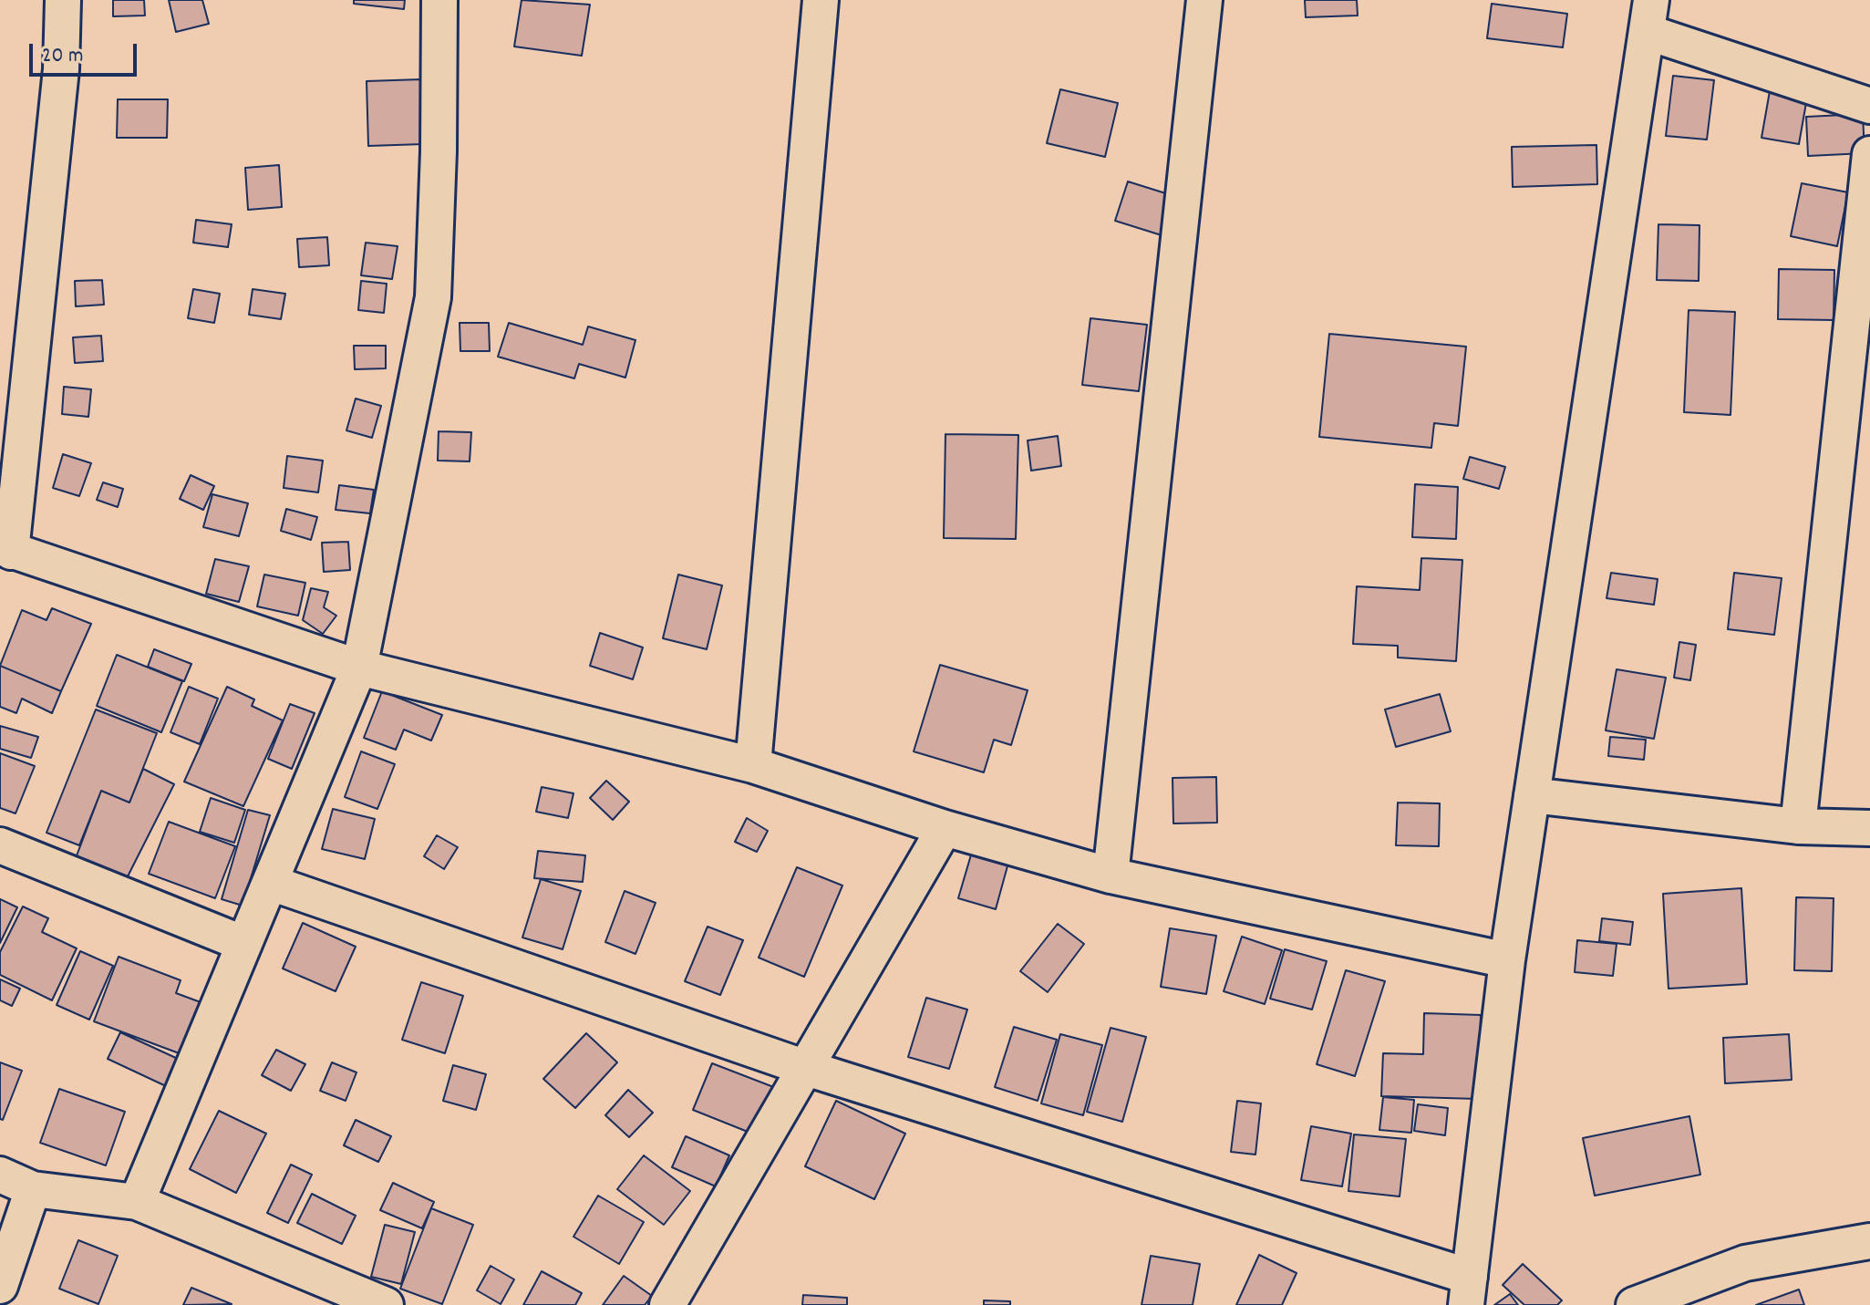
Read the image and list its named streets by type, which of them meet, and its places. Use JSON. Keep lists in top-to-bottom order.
{
  "scale_bar": "20 m"
}
